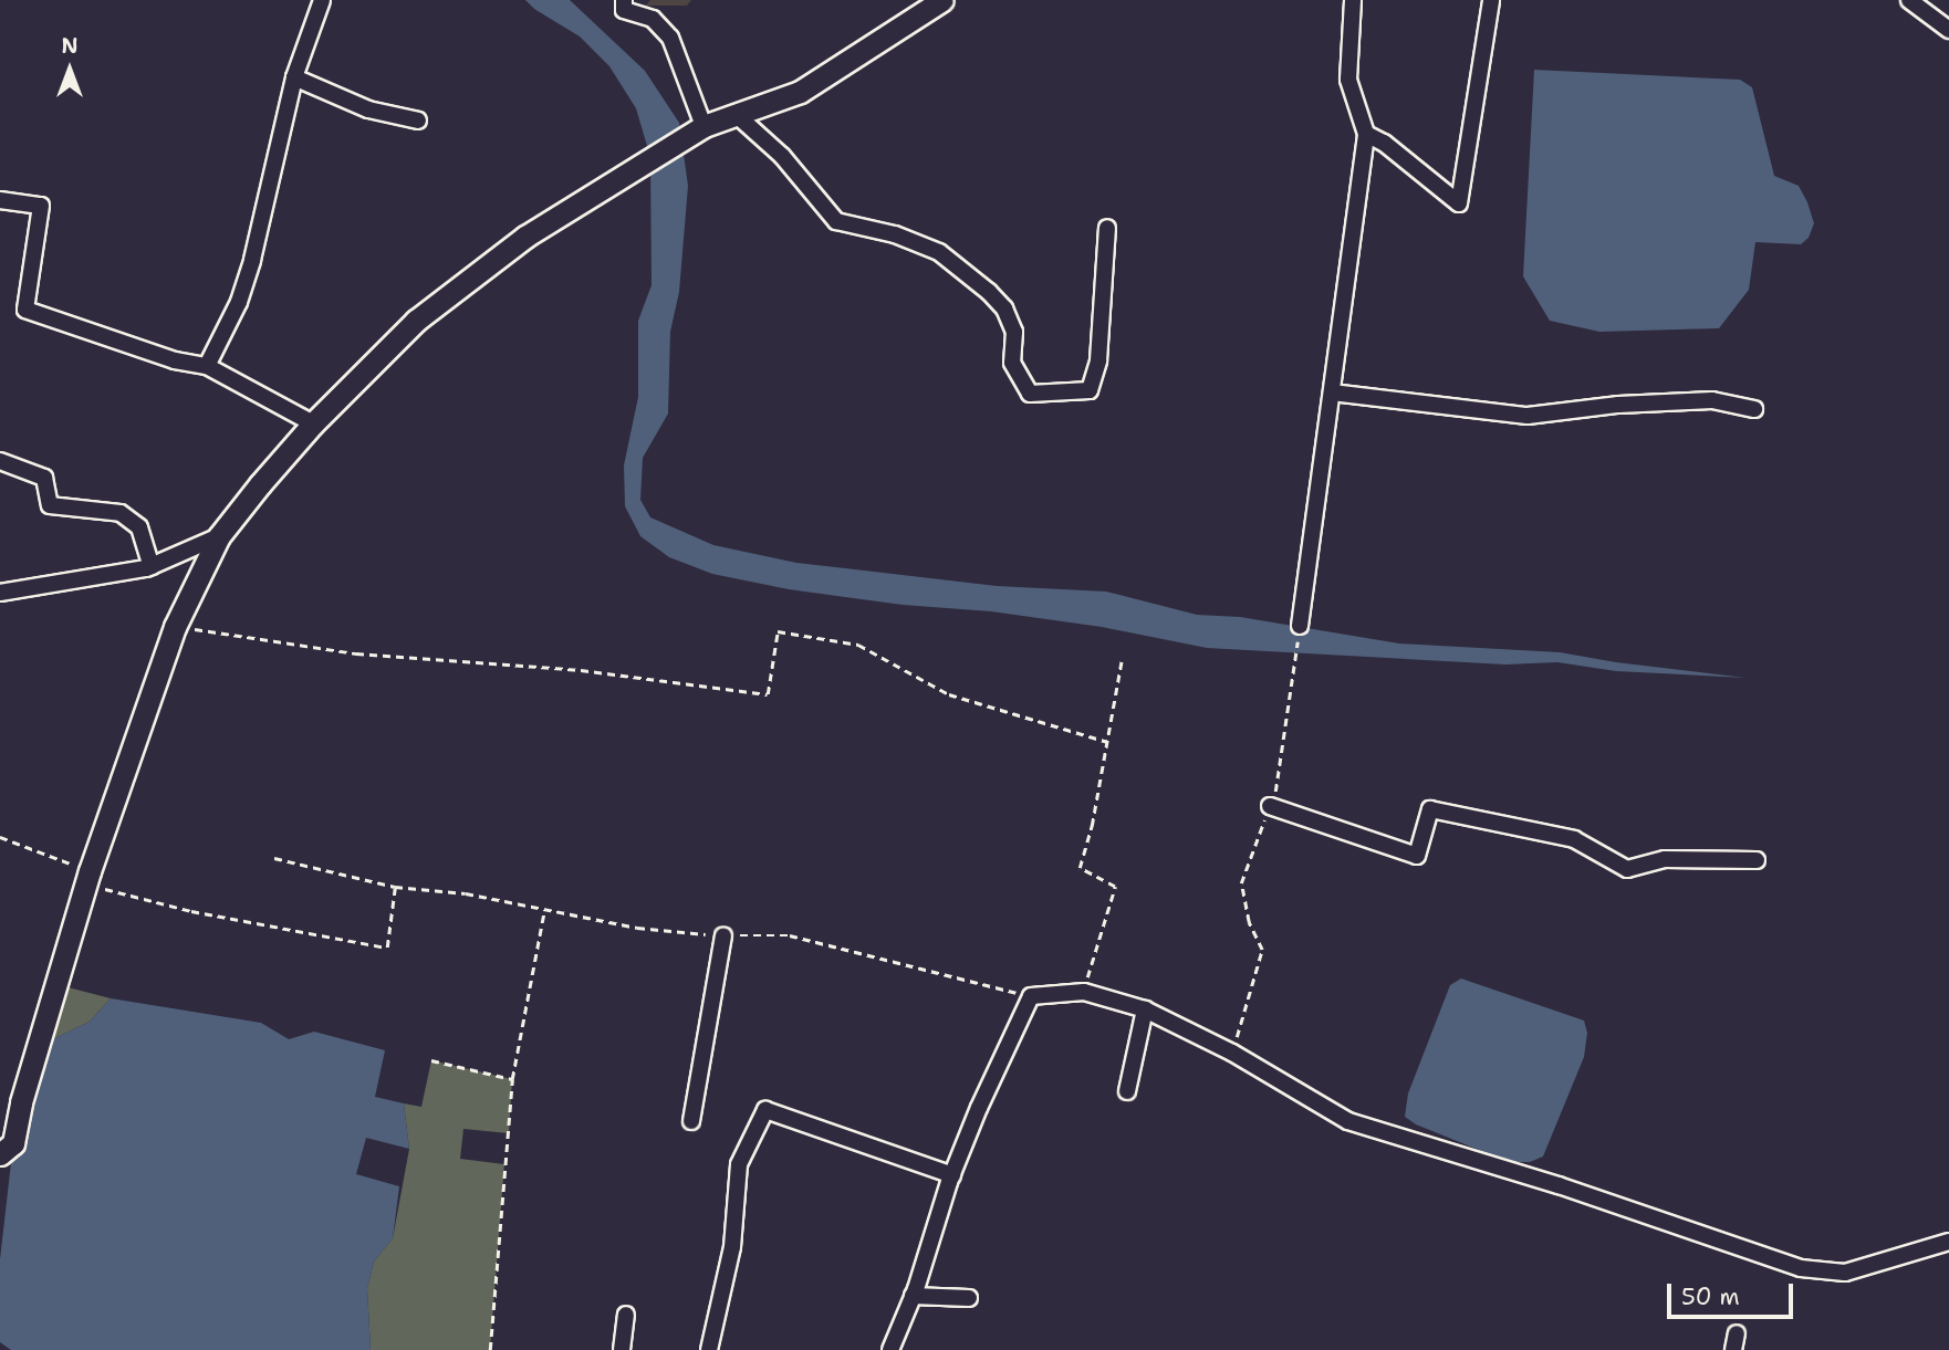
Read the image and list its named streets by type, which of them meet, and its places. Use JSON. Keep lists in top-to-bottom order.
{
  "scale_bar": "50 m",
  "north": "top"
}
